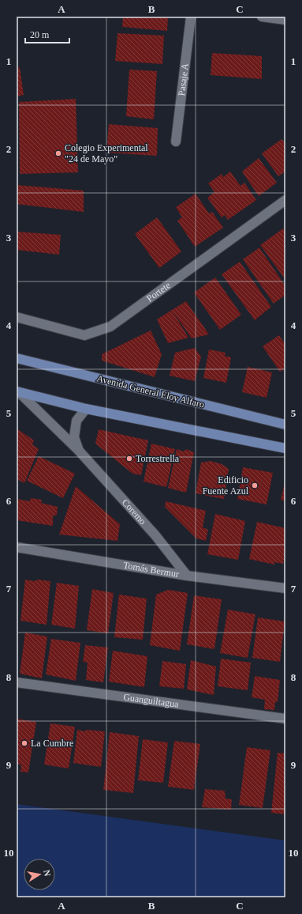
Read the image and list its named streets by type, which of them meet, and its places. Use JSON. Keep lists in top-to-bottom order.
{
  "streets": {
    "main road": ["Avenida General Eloy Alfaro"],
    "street": [
      "Pasaje A",
      "Portete",
      "Coremo",
      "Tomás Bermur",
      "Guanguiltagua"
    ]
  },
  "crossings": [
    ["Coremo", "Tomás Bermur"]
  ],
  "places": [
    "Colegio Experimental \"24 de Mayo\"",
    "Torrestrella",
    "Edificio Fuente Azul",
    "La Cumbre"
  ],
  "scale_bar": "20 m",
  "north": "right",
  "grid": {
    "columns": ["A", "B", "C"],
    "rows": [
      "1",
      "2",
      "3",
      "4",
      "5",
      "6",
      "7",
      "8",
      "9",
      "10"
    ]
  }
}
